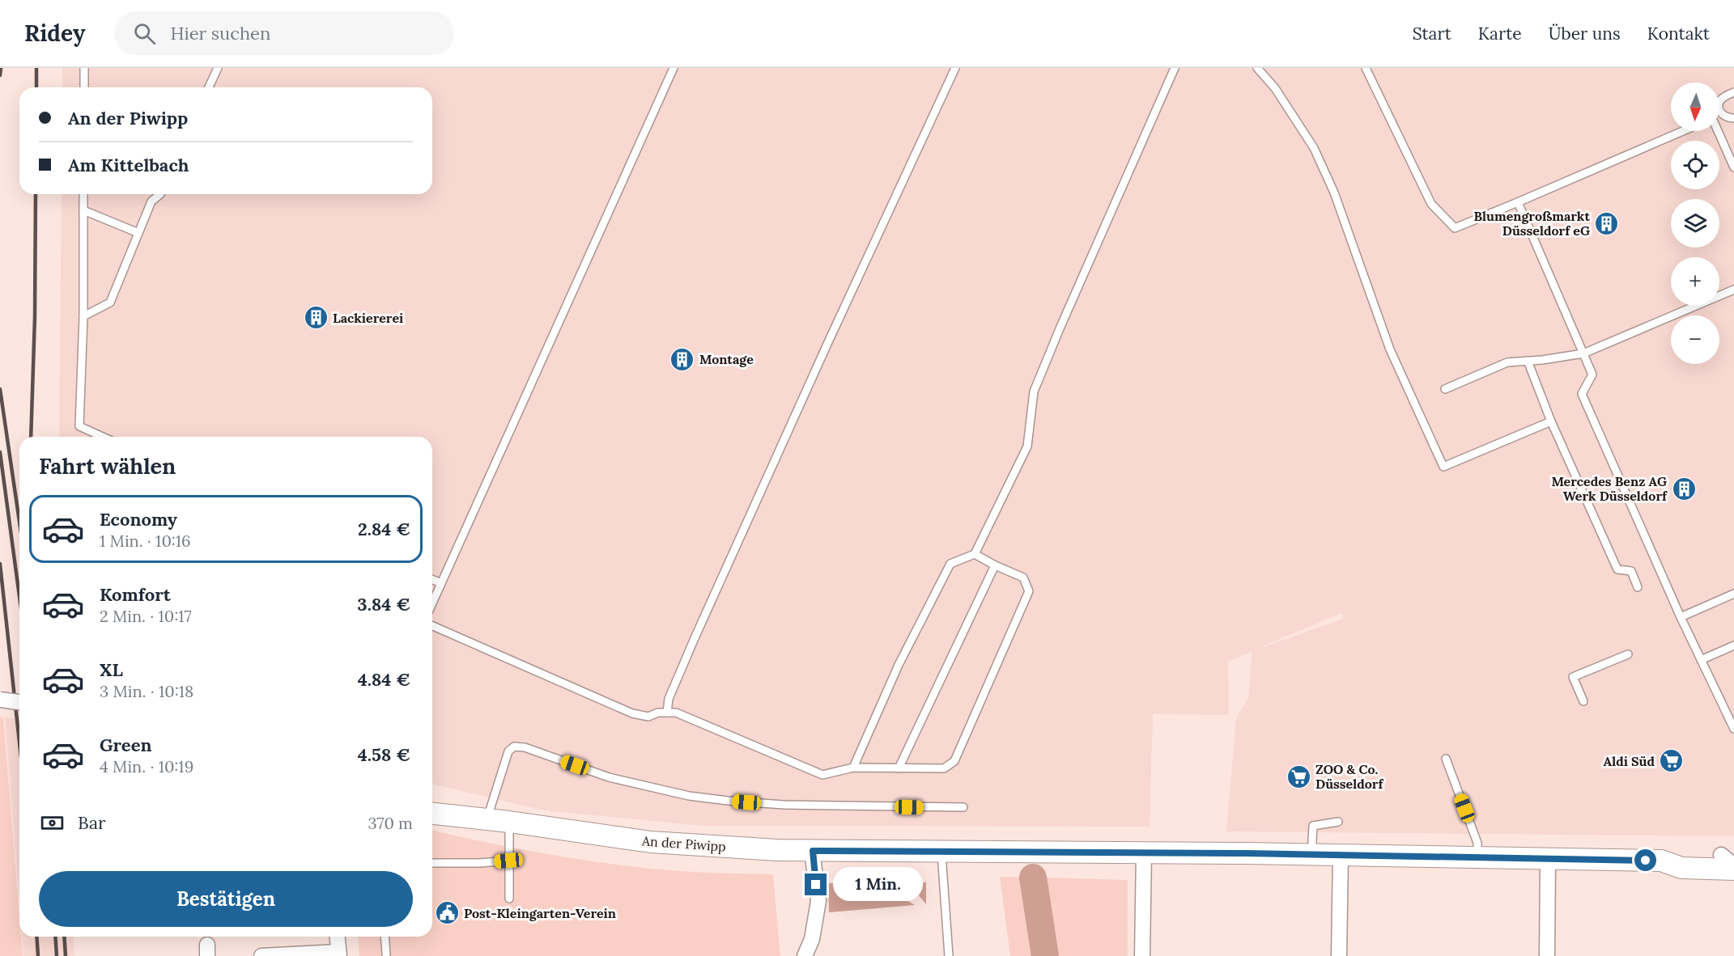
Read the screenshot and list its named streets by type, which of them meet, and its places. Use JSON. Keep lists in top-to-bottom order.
{
  "streets": {
    "street": ["An der Piwipp"]
  },
  "places": {
    "building": [
      "Blumengroßmarkt Düsseldorf eG",
      "Lackiererei",
      "Montage",
      "Mercedes Benz AG Werk Düsseldorf"
    ],
    "supermarket": ["Aldi Süd", "ZOO & Co. Düsseldorf"],
    "public building": ["Post-Kleingarten-Verein"]
  },
  "north": "bottom",
  "page": {
    "header": "Ridey",
    "search": "Hier suchen",
    "nav": [
      "Start",
      "Karte",
      "Über uns",
      "Kontakt"
    ],
    "map_buttons": ["+", "−"],
    "banner": ["An der Piwipp", "Am Kittelbach"],
    "heading": "Fahrt wählen",
    "list": [
      {
        "name": "Economy",
        "note": "1 Min. · 10:16",
        "value": "2.84 €"
      },
      {
        "name": "Komfort",
        "note": "2 Min. · 10:17",
        "value": "3.84 €"
      },
      {
        "name": "XL",
        "note": "3 Min. · 10:18",
        "value": "4.84 €"
      },
      {
        "name": "Green",
        "note": "4 Min. · 10:19",
        "value": "4.58 €"
      }
    ],
    "pay": ["Bar", "370 m"],
    "buttons": "Bestätigen",
    "bubble": "1 Min."
  }
}
